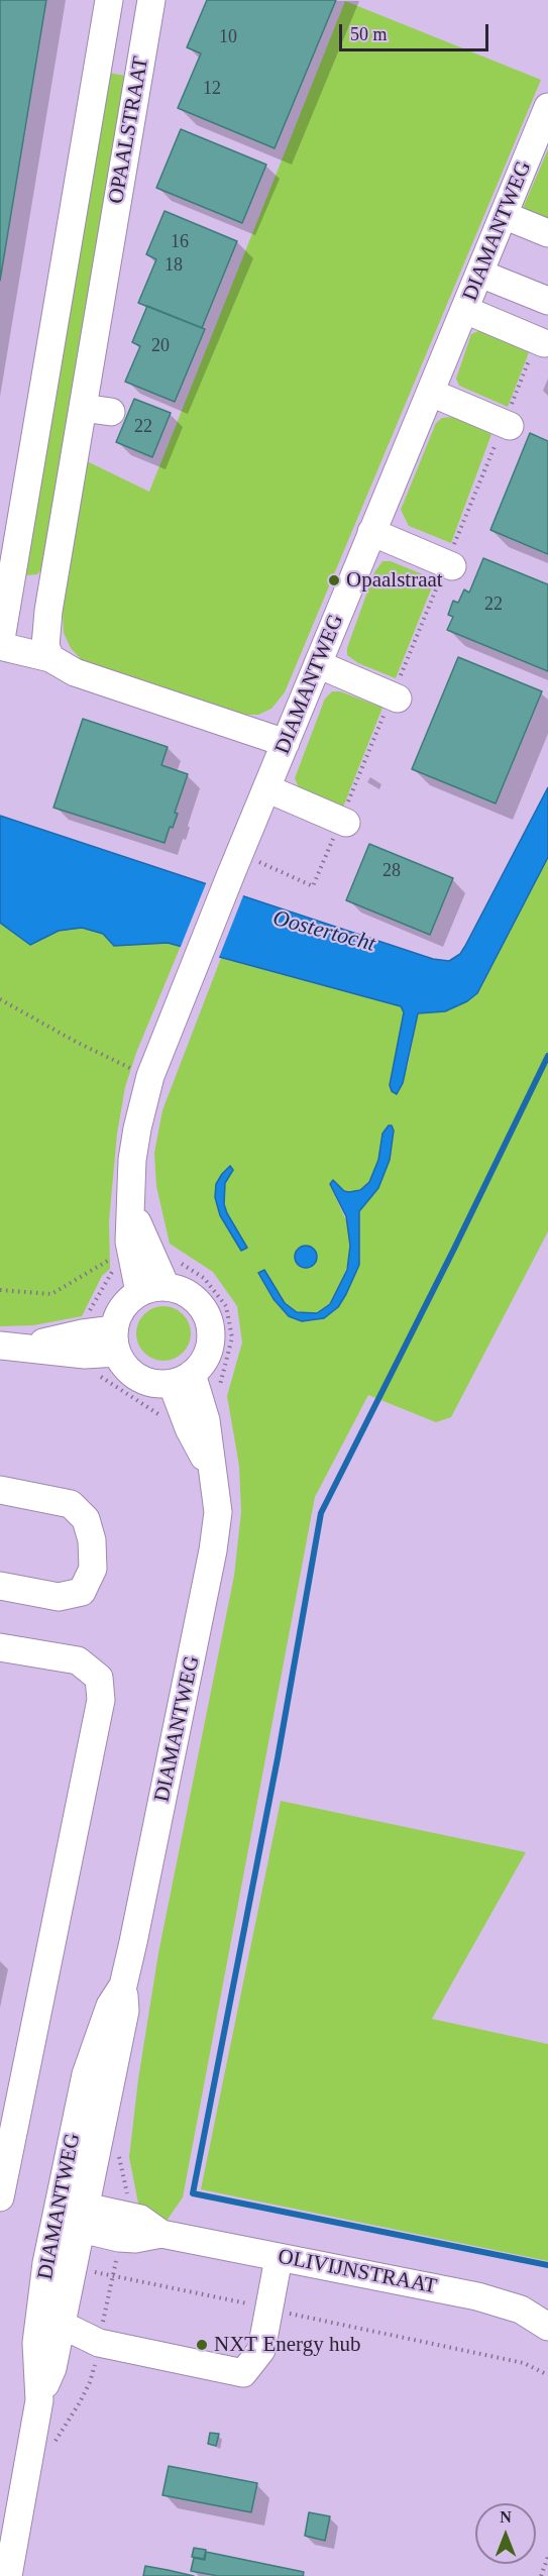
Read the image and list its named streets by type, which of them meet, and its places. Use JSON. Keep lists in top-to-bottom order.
{
  "streets": {
    "street": ["OPAALSTRAAT", "DIAMANTWEG", "OLIVIJNSTRAAT"]
  },
  "crossings": [
    ["DIAMANTWEG", "OLIVIJNSTRAAT"]
  ],
  "water": ["Oostertocht"],
  "places": ["Opaalstraat", "NXT Energy hub"],
  "house_numbers": [
    "10",
    "12",
    "16",
    "18",
    "20",
    "22",
    "22",
    "28"
  ],
  "scale_bar": "50 m",
  "north": "top"
}
